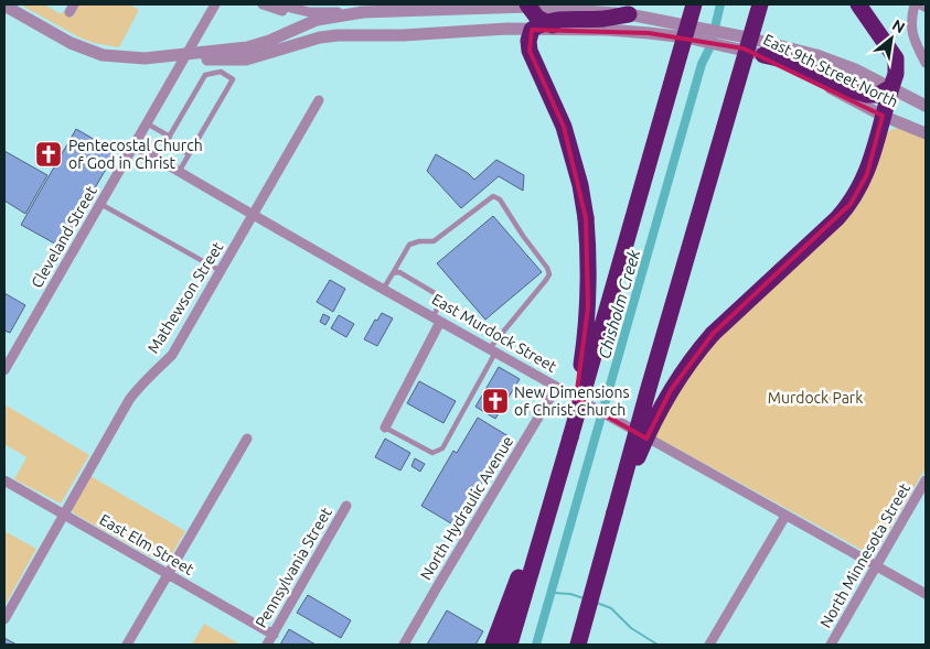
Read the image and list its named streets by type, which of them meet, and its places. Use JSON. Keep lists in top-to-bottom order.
{
  "streets": {
    "street": [
      "East 9th Street North",
      "Cleveland Street",
      "Mathewson Street",
      "East Murdock Street",
      "North Hydraulic Avenue",
      "East Elm Street",
      "North Minnesota Street",
      "Pennsylvania Street"
    ]
  },
  "crossings": [
    ["Cleveland Street", "East Murdock Street"],
    ["Mathewson Street", "East Murdock Street"],
    ["Mathewson Street", "East Elm Street"],
    ["East Murdock Street", "North Hydraulic Avenue"],
    ["East Murdock Street", "North Minnesota Street"],
    ["East Elm Street", "Pennsylvania Street"]
  ],
  "water": ["Chisholm Creek"],
  "parks": ["Murdock Park"],
  "places": {
    "church": ["Pentecostal Church of God in Christ", "New Dimensions of Christ Church"]
  },
  "north": "top right"
}
